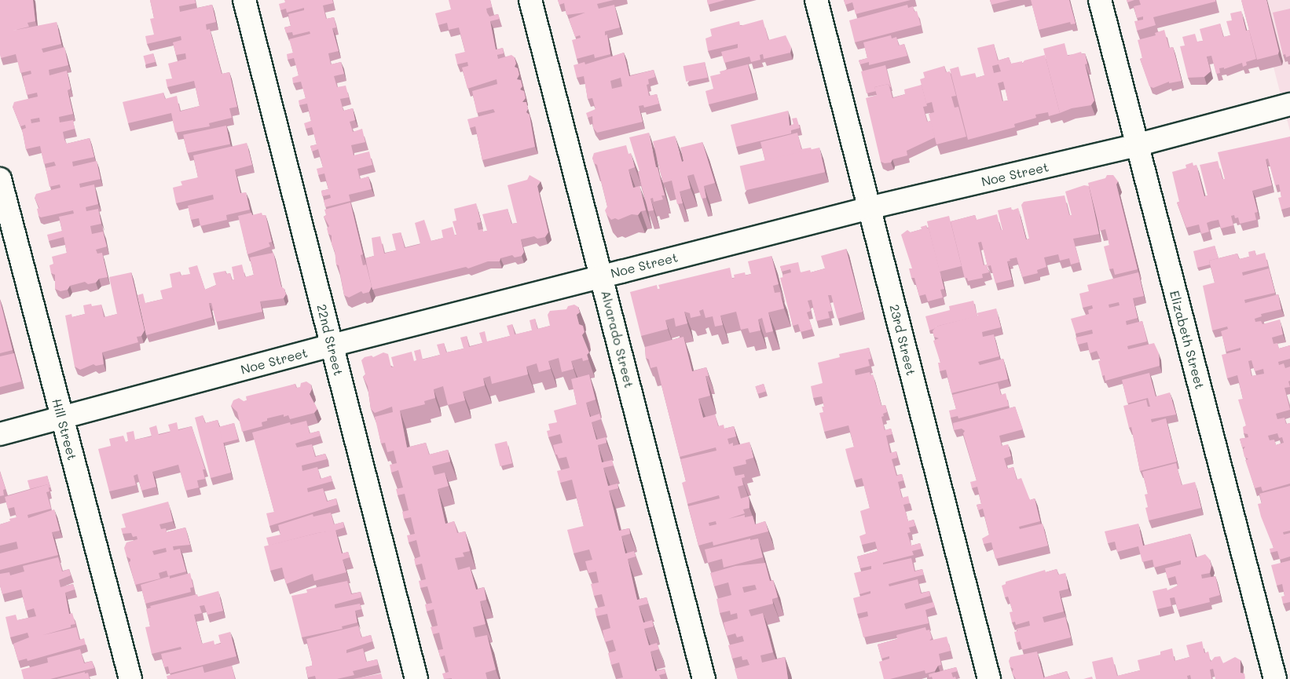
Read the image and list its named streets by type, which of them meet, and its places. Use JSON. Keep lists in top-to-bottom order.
{
  "streets": {
    "street": [
      "Noe Street",
      "Alvarado Street",
      "22nd Street",
      "23rd Street",
      "Elizabeth Street",
      "Hill Street"
    ]
  },
  "crossings": [
    ["Noe Street", "Alvarado Street"],
    ["Noe Street", "22nd Street"],
    ["Noe Street", "23rd Street"],
    ["Noe Street", "Elizabeth Street"],
    ["Noe Street", "Hill Street"]
  ]
}
